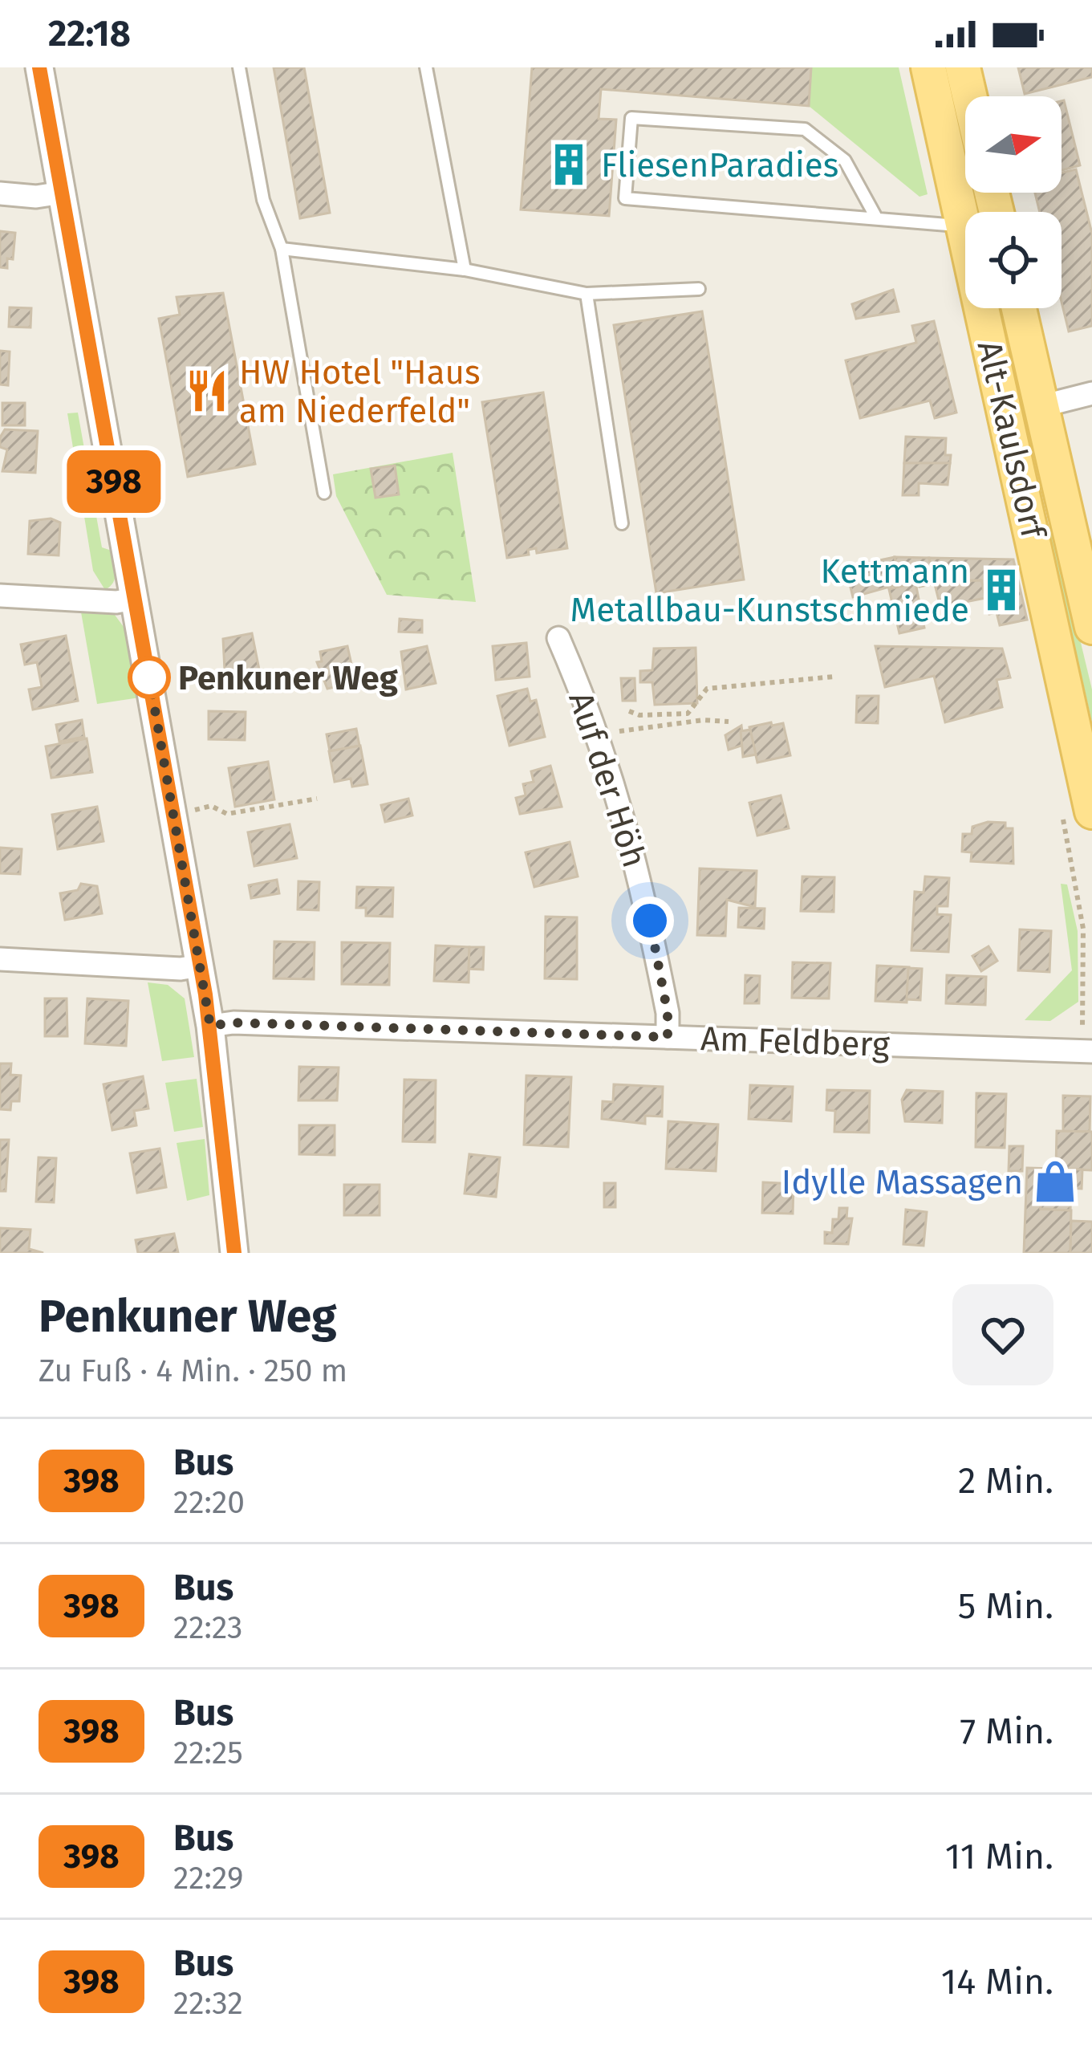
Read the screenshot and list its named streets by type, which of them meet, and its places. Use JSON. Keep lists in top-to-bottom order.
{
  "streets": {
    "main road": ["Alt-Kaulsdorf"],
    "street": ["Auf der Höh", "Am Feldberg"]
  },
  "crossings": [
    ["Auf der Höh", "Am Feldberg"]
  ],
  "places": {
    "building": ["FliesenParadies", "Kettmann Metallbau-Kunstschmiede"],
    "restaurant": ["HW Hotel \"Haus am Niederfeld\""],
    "other": ["Penkuner Weg"],
    "shop": ["Idylle Massagen"]
  },
  "lines": ["bus line 398"],
  "north": "right",
  "page": {
    "status": "22:18",
    "on_map": "398",
    "heading": ["Penkuner Weg", "Zu Fuß · 4 Min. · 250 m"],
    "list": [
      {
        "mark": "398",
        "name": "Bus",
        "note": "22:20",
        "value": "2 Min."
      },
      {
        "mark": "398",
        "name": "Bus",
        "note": "22:23",
        "value": "5 Min."
      },
      {
        "mark": "398",
        "name": "Bus",
        "note": "22:25",
        "value": "7 Min."
      },
      {
        "mark": "398",
        "name": "Bus",
        "note": "22:29",
        "value": "11 Min."
      },
      {
        "mark": "398",
        "name": "Bus",
        "note": "22:32",
        "value": "14 Min."
      }
    ]
  }
}
